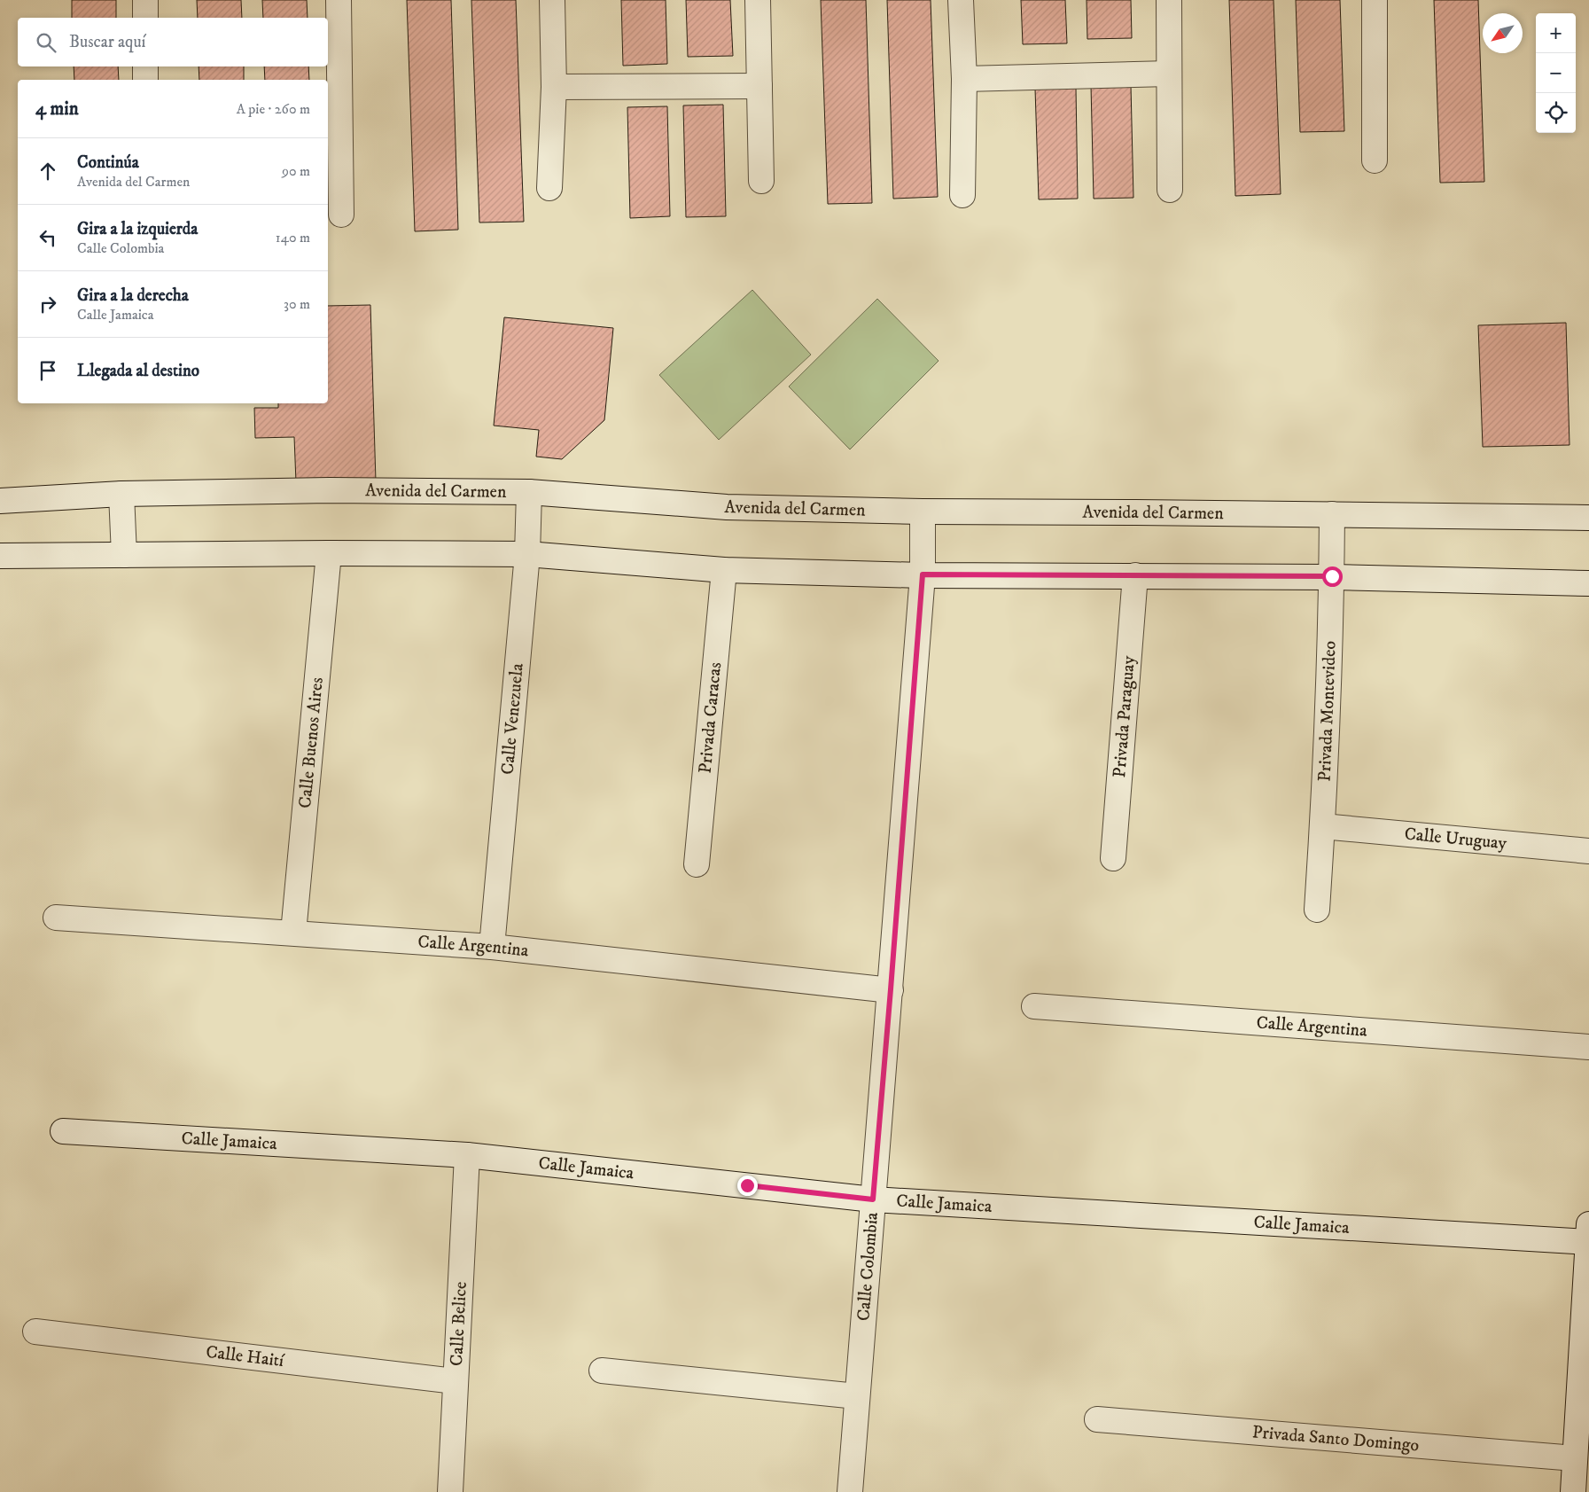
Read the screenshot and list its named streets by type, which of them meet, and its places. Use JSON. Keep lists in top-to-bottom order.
{
  "streets": {
    "street": [
      "Avenida del Carmen",
      "Privada Montevideo",
      "Privada Caracas",
      "Privada Paraguay",
      "Calle Venezuela",
      "Calle Buenos Aires",
      "Calle Uruguay",
      "Calle Argentina",
      "Calle Jamaica",
      "Calle Colombia",
      "Calle Belice",
      "Calle Haití",
      "Privada Santo Domingo"
    ]
  },
  "crossings": [
    ["Avenida del Carmen", "Privada Montevideo"],
    ["Avenida del Carmen", "Calle Venezuela"],
    ["Avenida del Carmen", "Calle Colombia"],
    ["Privada Montevideo", "Calle Uruguay"],
    ["Calle Venezuela", "Calle Argentina"],
    ["Calle Buenos Aires", "Calle Argentina"],
    ["Calle Argentina", "Calle Colombia"],
    ["Calle Jamaica", "Calle Colombia"],
    ["Calle Jamaica", "Calle Belice"],
    ["Calle Belice", "Calle Haití"]
  ],
  "north": "bottom left",
  "page": {
    "map_buttons": ["+", "−"],
    "search": "Buscar aquí",
    "heading": ["4 min", "A pie · 260 m"],
    "list": [
      ["Continúa", "Avenida del Carmen", "90 m"],
      ["Gira a la izquierda", "Calle Colombia", "140 m"],
      ["Gira a la derecha", "Calle Jamaica", "30 m"],
      "Llegada al destino"
    ]
  }
}
